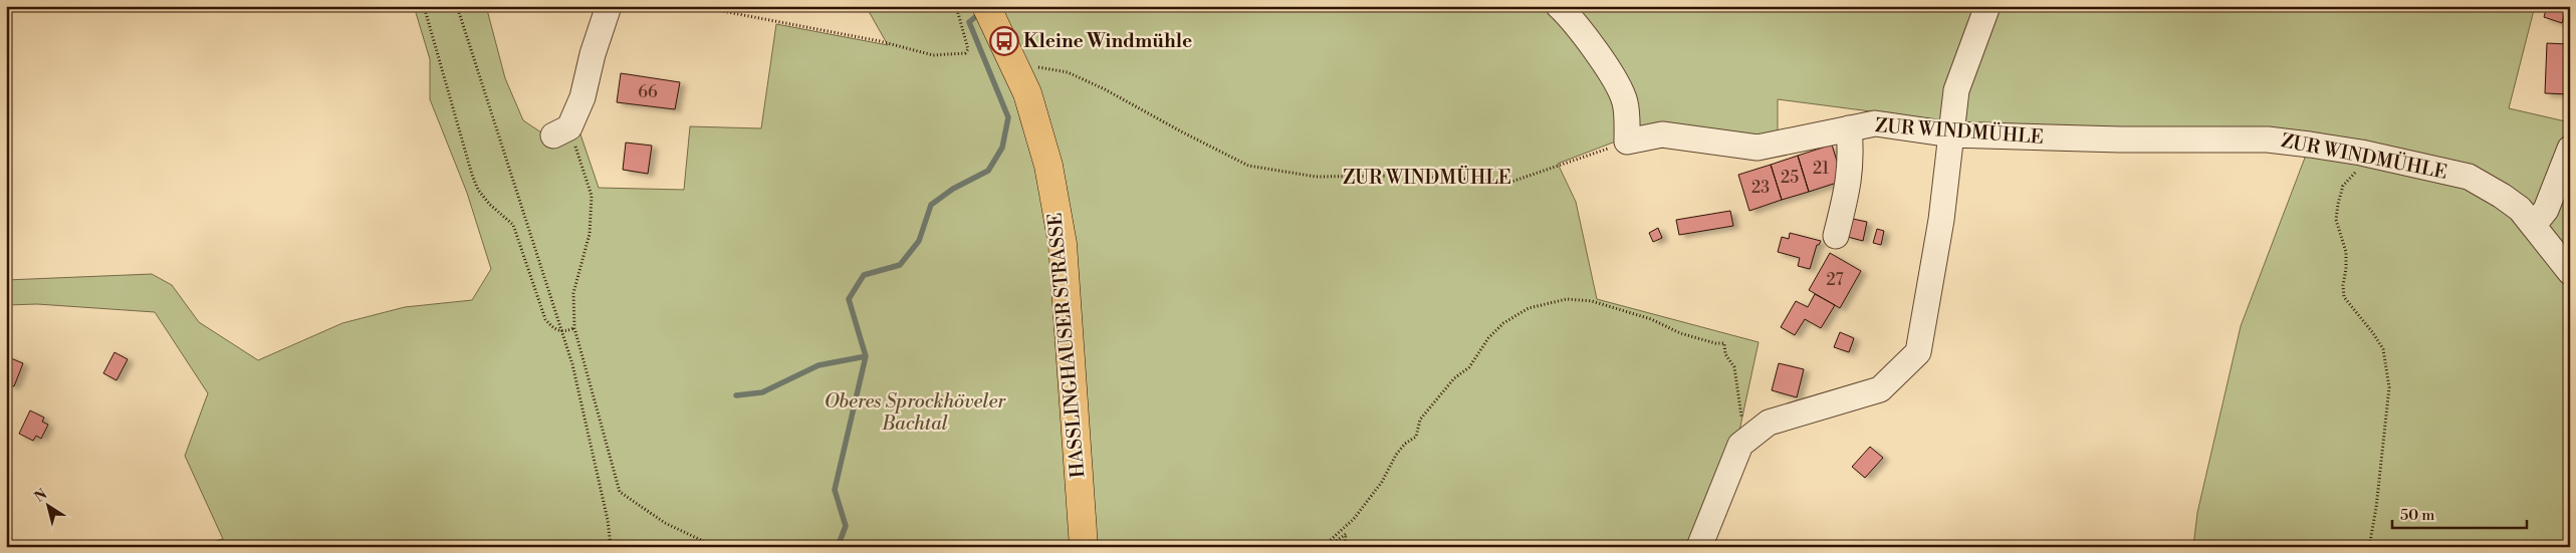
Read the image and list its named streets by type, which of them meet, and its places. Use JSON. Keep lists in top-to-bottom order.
{
  "streets": {
    "main road": ["HASSLINGHAUSER STRASSE"],
    "street": ["ZUR WINDMÜHLE"]
  },
  "crossings": [
    ["ZUR WINDMÜHLE", "HASSLINGHAUSER STRASSE"]
  ],
  "parks": ["Oberes Sprockhöveler Bachtal"],
  "places": {
    "bus stop": ["Kleine Windmühle"]
  },
  "house_numbers": [
    "66",
    "21",
    "25",
    "23",
    "27"
  ],
  "scale_bar": "50 m",
  "north": "top left"
}
